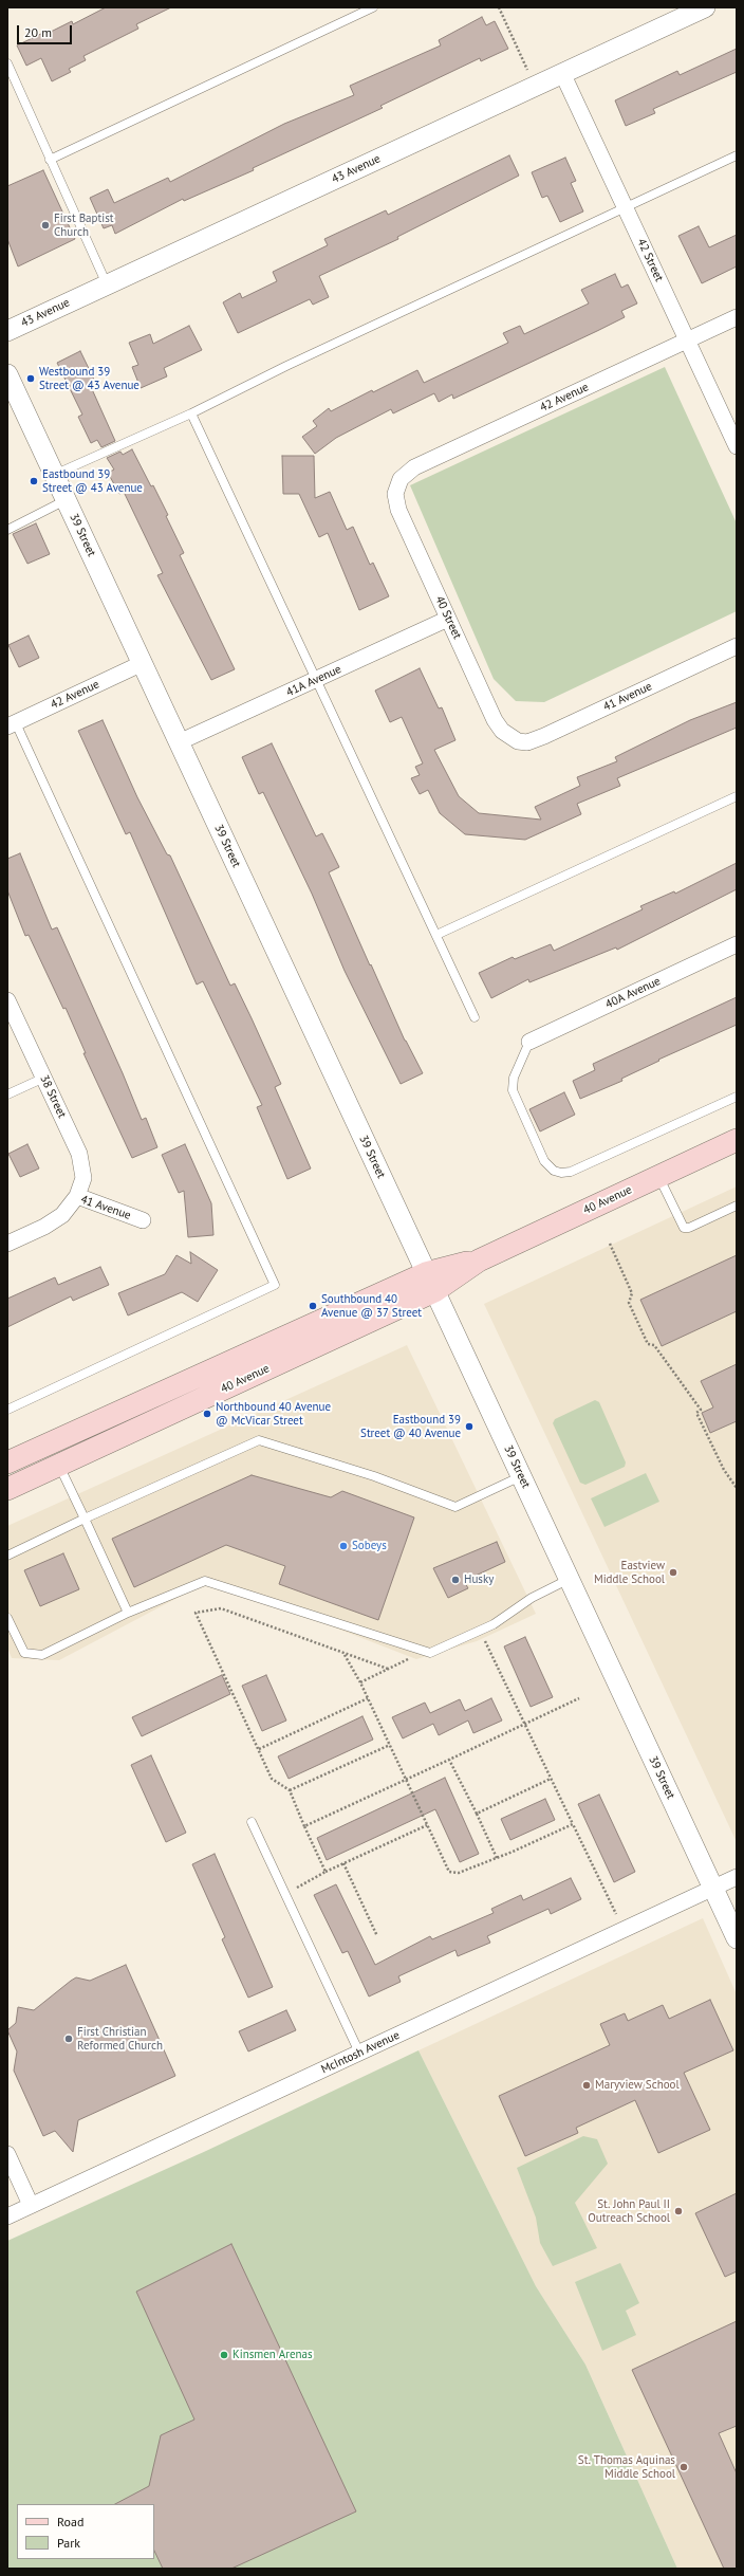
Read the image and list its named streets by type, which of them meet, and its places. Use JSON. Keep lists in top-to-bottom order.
{
  "streets": {
    "main road": ["40 Avenue"],
    "street": [
      "43 Avenue",
      "42 Street",
      "42 Avenue",
      "39 Street",
      "40 Street",
      "41A Avenue",
      "41 Avenue",
      "40A Avenue",
      "38 Street",
      "McIntosh Avenue"
    ]
  },
  "crossings": [
    ["43 Avenue", "42 Street"],
    ["42 Street", "42 Avenue"],
    ["42 Avenue", "39 Street"],
    ["42 Avenue", "40 Street"],
    ["39 Street", "41A Avenue"],
    ["39 Street", "40 Avenue"],
    ["39 Street", "McIntosh Avenue"],
    ["40 Street", "41A Avenue"],
    ["40 Street", "41 Avenue"],
    ["41 Avenue", "38 Street"]
  ],
  "places": [
    "First Baptist Church",
    "Westbound 39 Street @ 43 Avenue",
    "Eastbound 39 Street @ 43 Avenue",
    "Southbound 40 Avenue @ 37 Street",
    "Northbound 40 Avenue @ McVicar Street",
    "Eastbound 39 Street @ 40 Avenue",
    "Sobeys",
    "Eastview Middle School",
    "Husky",
    "First Christian Reformed Church",
    "Maryview School",
    "St. John Paul II Outreach School",
    "Kinsmen Arenas",
    "St. Thomas Aquinas Middle School"
  ],
  "legend": ["Road", "Park"],
  "scale_bar": "20 m"
}
